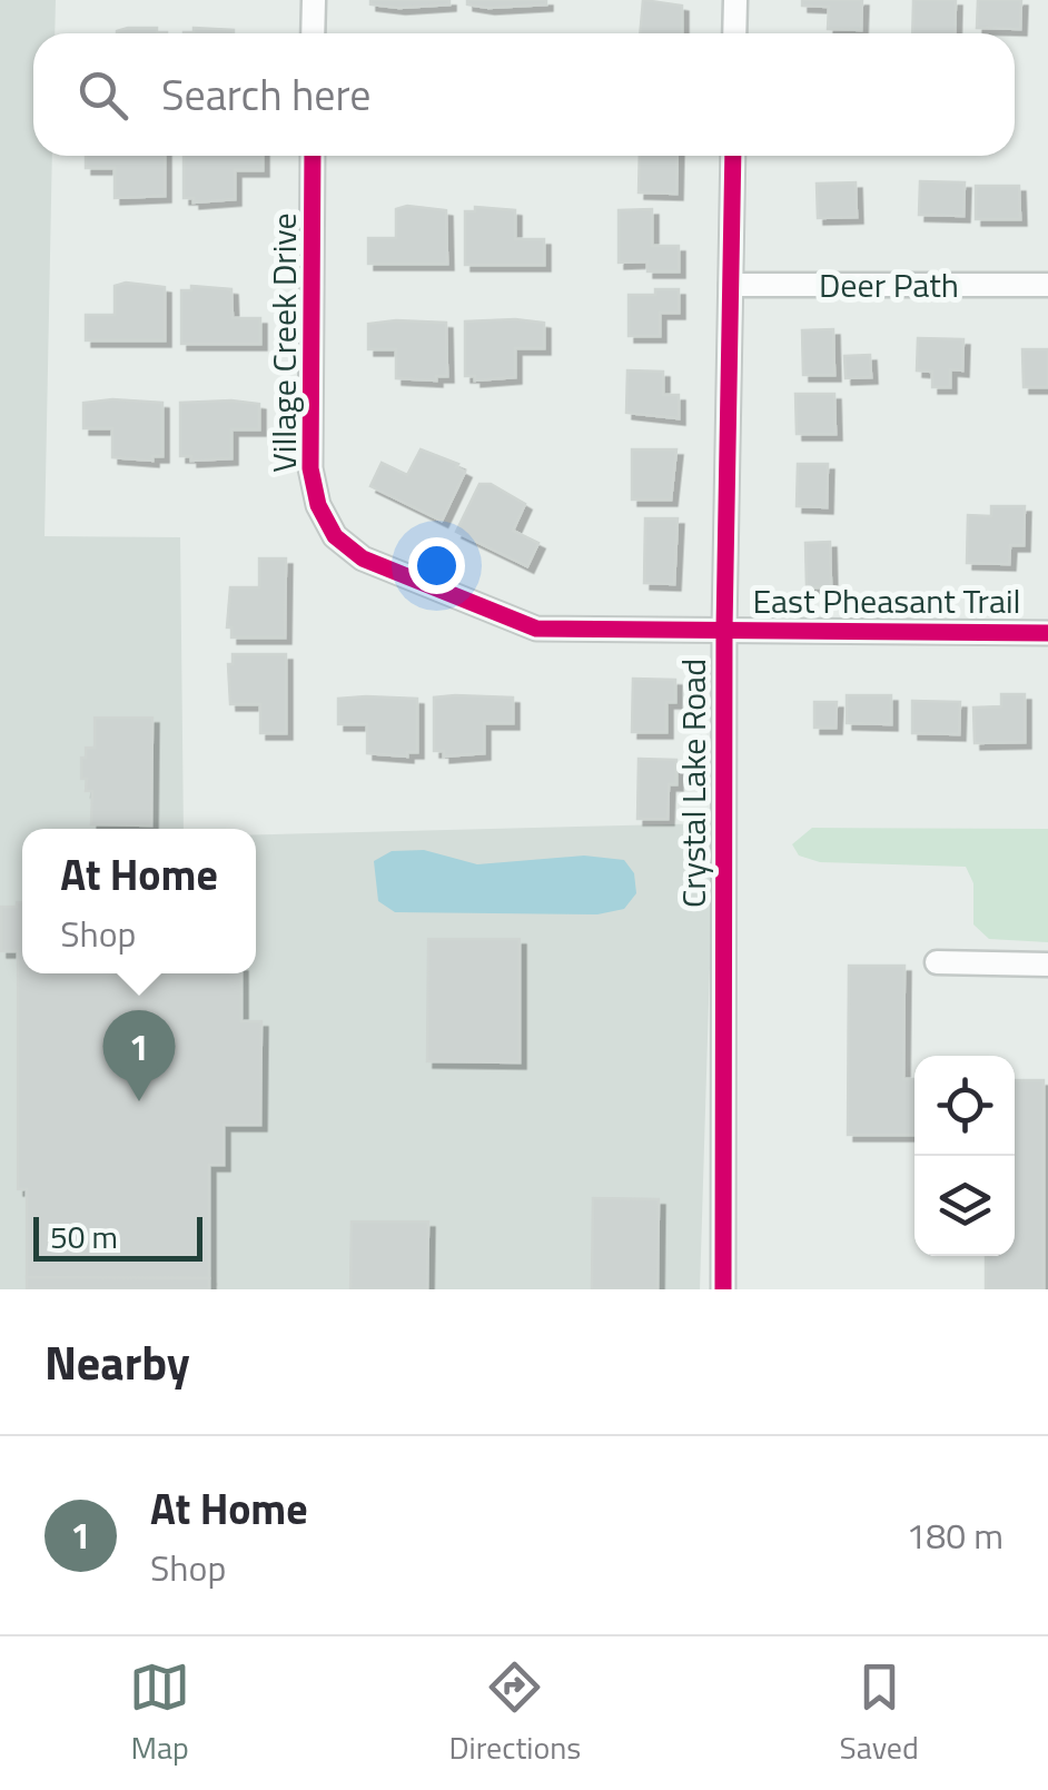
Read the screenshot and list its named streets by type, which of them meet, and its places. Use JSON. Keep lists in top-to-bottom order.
{
  "streets": {
    "street": [
      "Deer Path",
      "Village Creek Drive",
      "East Pheasant Trail",
      "Crystal Lake Road"
    ]
  },
  "crossings": [
    ["Deer Path", "Crystal Lake Road"],
    ["Village Creek Drive", "East Pheasant Trail"],
    ["East Pheasant Trail", "Crystal Lake Road"]
  ],
  "scale_bar": "50 m",
  "page": {
    "search": "Search here",
    "popup": ["At Home", "Shop"],
    "pins": "1",
    "scale": "50 m",
    "heading": "Nearby",
    "list": [
      {
        "mark": "1",
        "name": "At Home",
        "note": "Shop",
        "value": "180 m"
      }
    ],
    "nav": ["Map", "Directions", "Saved"]
  }
}
